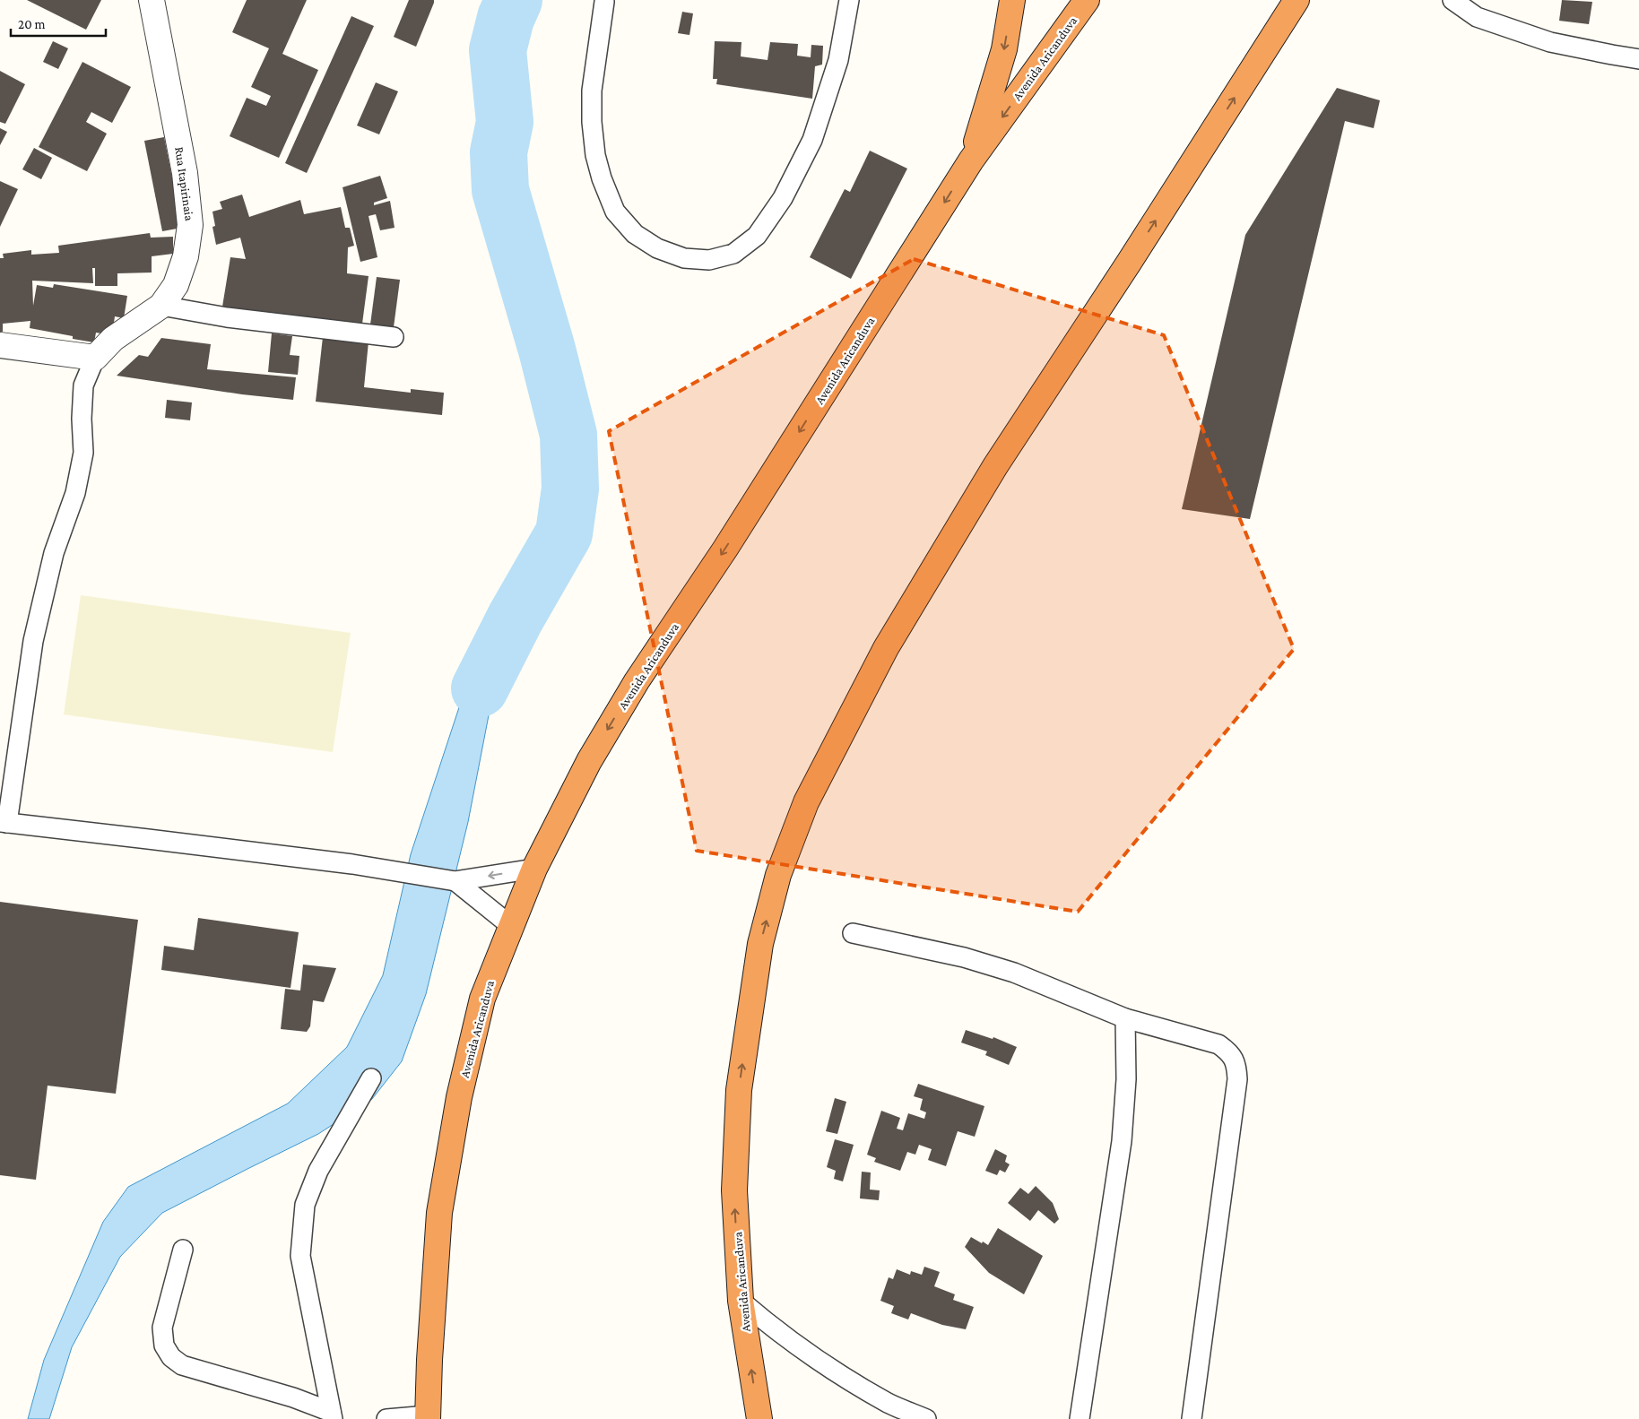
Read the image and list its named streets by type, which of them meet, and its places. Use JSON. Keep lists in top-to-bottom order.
{
  "streets": {
    "highway": ["Avenida Aricanduva"],
    "street": ["Rua Itapirinaia"]
  },
  "scale_bar": "20 m"
}
